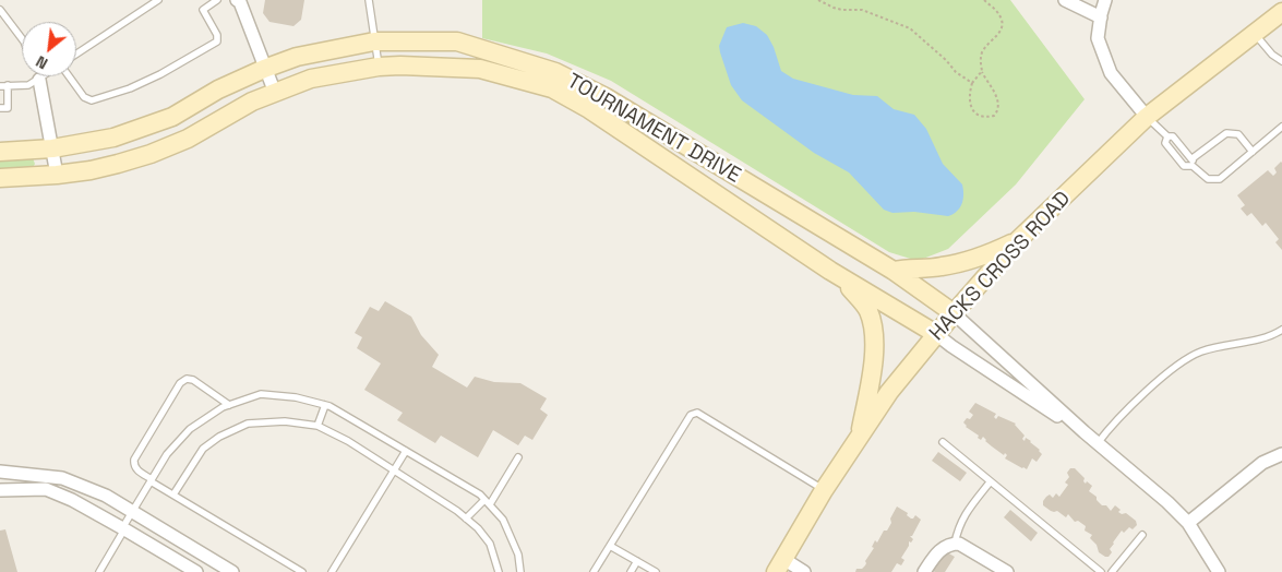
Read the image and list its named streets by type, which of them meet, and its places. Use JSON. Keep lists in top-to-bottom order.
{
  "streets": {
    "street": ["TOURNAMENT DRIVE", "HACKS CROSS ROAD"]
  },
  "crossings": [
    ["TOURNAMENT DRIVE", "HACKS CROSS ROAD"]
  ],
  "north": "bottom left"
}
